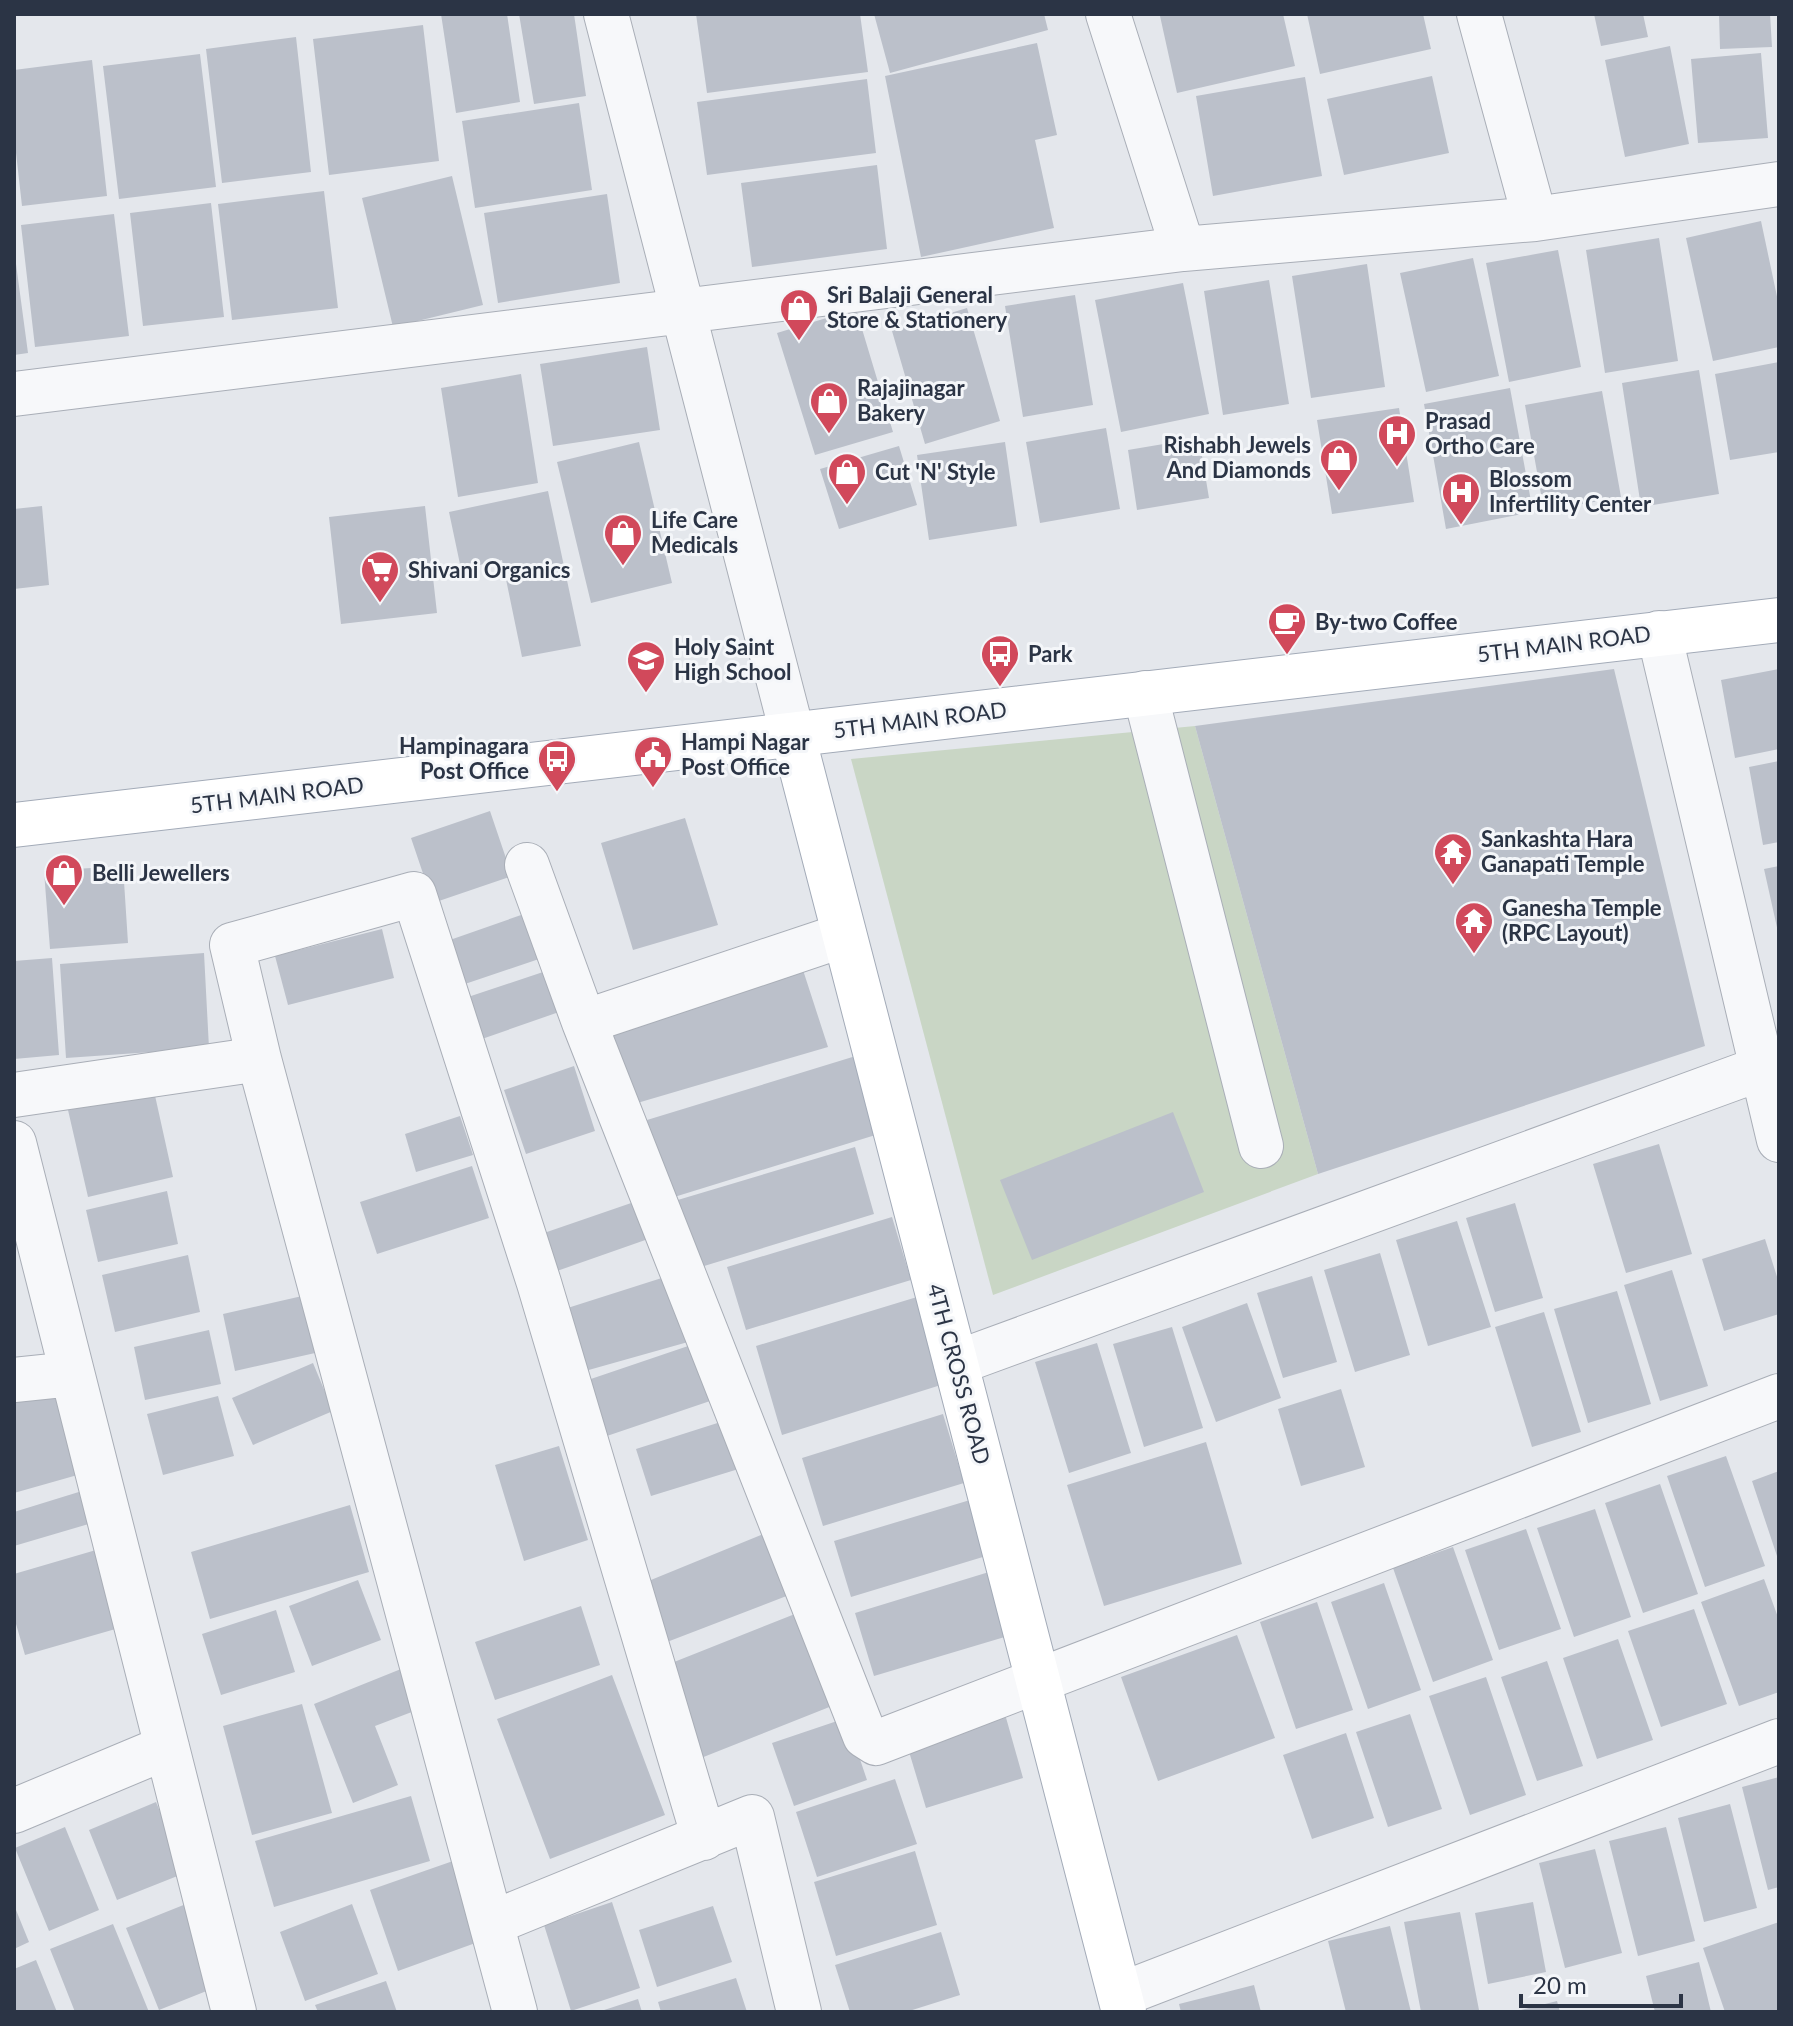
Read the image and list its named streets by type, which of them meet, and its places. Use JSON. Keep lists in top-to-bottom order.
{
  "streets": {
    "main road": ["5TH MAIN ROAD", "4TH CROSS ROAD"]
  },
  "crossings": [
    ["5TH MAIN ROAD", "4TH CROSS ROAD"]
  ],
  "places": {
    "shop": [
      "Sri Balaji General Store & Stationery",
      "Rajajinagar Bakery",
      "Rishabh Jewels And Diamonds",
      "Cut 'N' Style",
      "Life Care Medicals",
      "Belli Jewellers"
    ],
    "hospital": ["Prasad Ortho Care", "Blossom Infertility Center"],
    "supermarket": ["Shivani Organics"],
    "cafe": ["By-two Coffee"],
    "bus stop": ["Park", "Hampinagara Post Office"],
    "school or university": ["Holy Saint High School"],
    "public building": ["Hampi Nagar Post Office"],
    "temple": ["Sankashta Hara Ganapati Temple", "Ganesha Temple (RPC Layout)"]
  },
  "scale_bar": "20 m"
}
